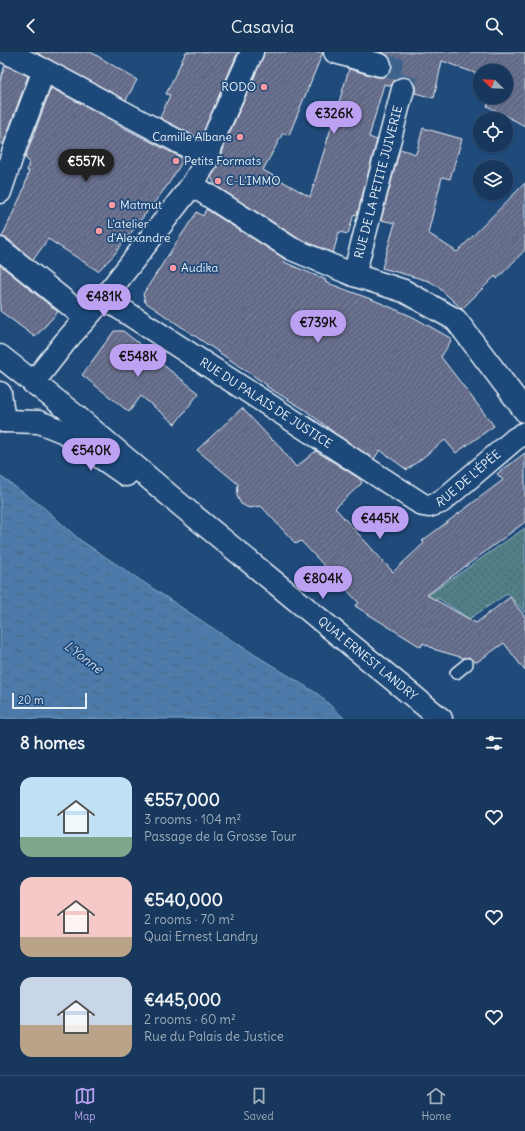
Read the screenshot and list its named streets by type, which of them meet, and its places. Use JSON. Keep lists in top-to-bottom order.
{
  "streets": {
    "street": [
      "RUE DE LA PETITE JUIVERIE",
      "RUE DU PALAIS DE JUSTICE",
      "RUE DE L'ÉPÉE",
      "QUAI ERNEST LANDRY"
    ]
  },
  "crossings": [
    ["RUE DU PALAIS DE JUSTICE", "RUE DE L'ÉPÉE"]
  ],
  "water": ["L'Yonne"],
  "places": [
    "RODO",
    "Camille Albane",
    "Petits Formats",
    "C-L'IMMO",
    "Matmut",
    "L'atelier d'Alexandre",
    "Audika"
  ],
  "scale_bar": "20 m",
  "north": "top left",
  "page": {
    "header": "Casavia",
    "price": [
      "€326K",
      "€557K",
      "€481K",
      "€739K",
      "€548K",
      "€540K",
      "€445K",
      "€804K"
    ],
    "scale": "20 m",
    "heading": "8 homes",
    "list": [
      {
        "name": "€557,000",
        "note": "3 rooms · 104 m² · Passage de la Grosse Tour"
      },
      {
        "name": "€540,000",
        "note": "2 rooms · 70 m² · Quai Ernest Landry"
      },
      {
        "name": "€445,000",
        "note": "2 rooms · 60 m² · Rue du Palais de Justice"
      }
    ],
    "tabs": ["Map", "Saved", "Home"]
  }
}
